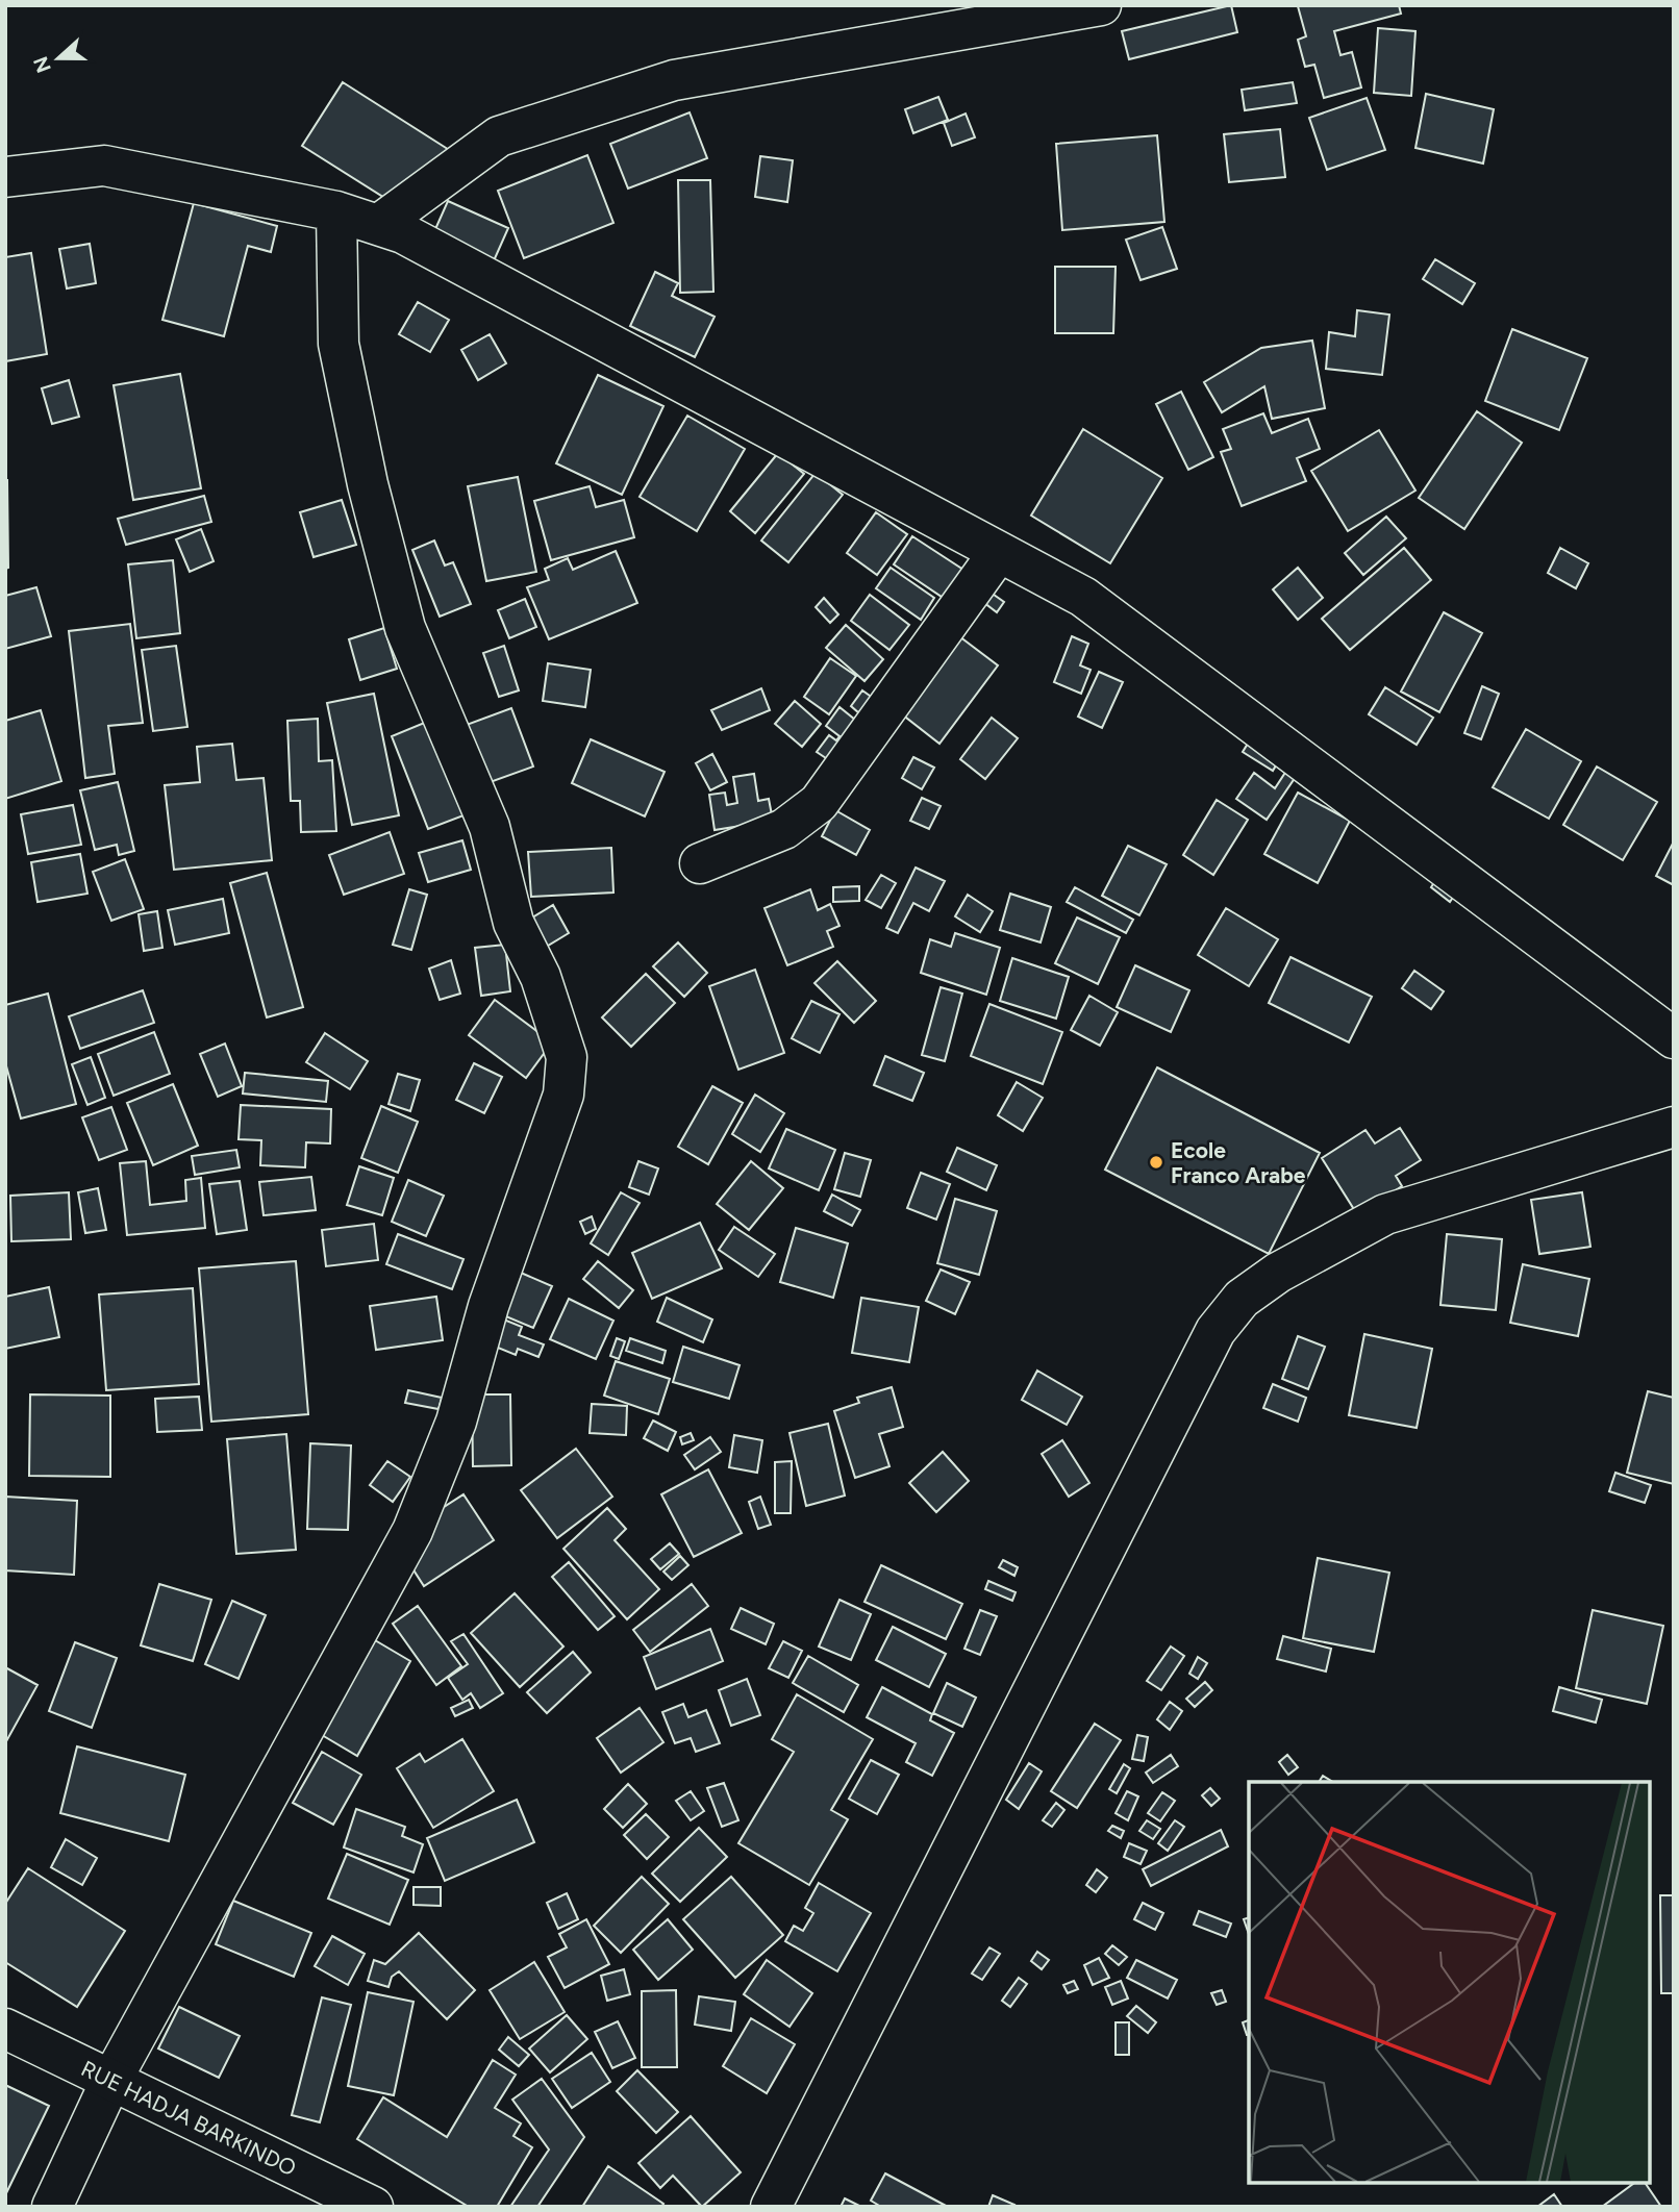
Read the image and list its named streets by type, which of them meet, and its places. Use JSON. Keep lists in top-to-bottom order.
{
  "streets": {
    "street": ["RUE HADJA BARKINDO"]
  },
  "places": ["Ecole Franco Arabe"],
  "north": "left"
}
